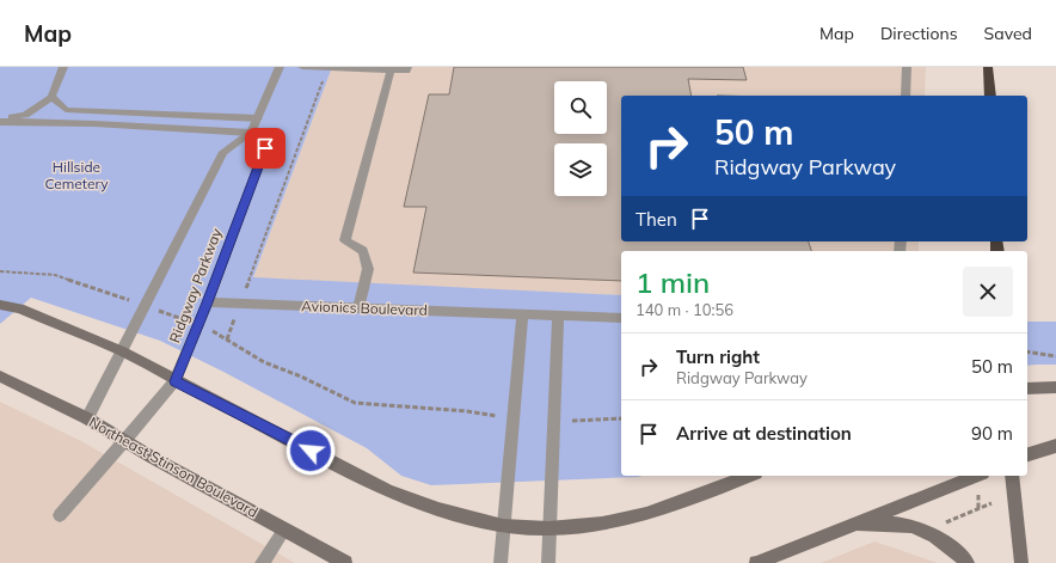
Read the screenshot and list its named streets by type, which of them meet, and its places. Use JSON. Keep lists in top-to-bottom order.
{
  "streets": {
    "main road": ["Northeast Stinson Boulevard"],
    "street": ["Ridgway Parkway", "Avionics Boulevard"]
  },
  "crossings": [
    ["Ridgway Parkway", "Avionics Boulevard"],
    ["Ridgway Parkway", "Northeast Stinson Boulevard"]
  ],
  "parks": ["Hillside Cemetery"],
  "page": {
    "header": "Map",
    "nav": ["Map", "Directions", "Saved"],
    "turn": ["50 m", "Ridgway Parkway"],
    "then": "Then",
    "heading": ["1 min", "140 m · 10:56"],
    "list": [
      {
        "name": "Turn right",
        "note": "Ridgway Parkway",
        "value": "50 m"
      },
      {
        "name": "Arrive at destination",
        "value": "90 m"
      }
    ]
  }
}
